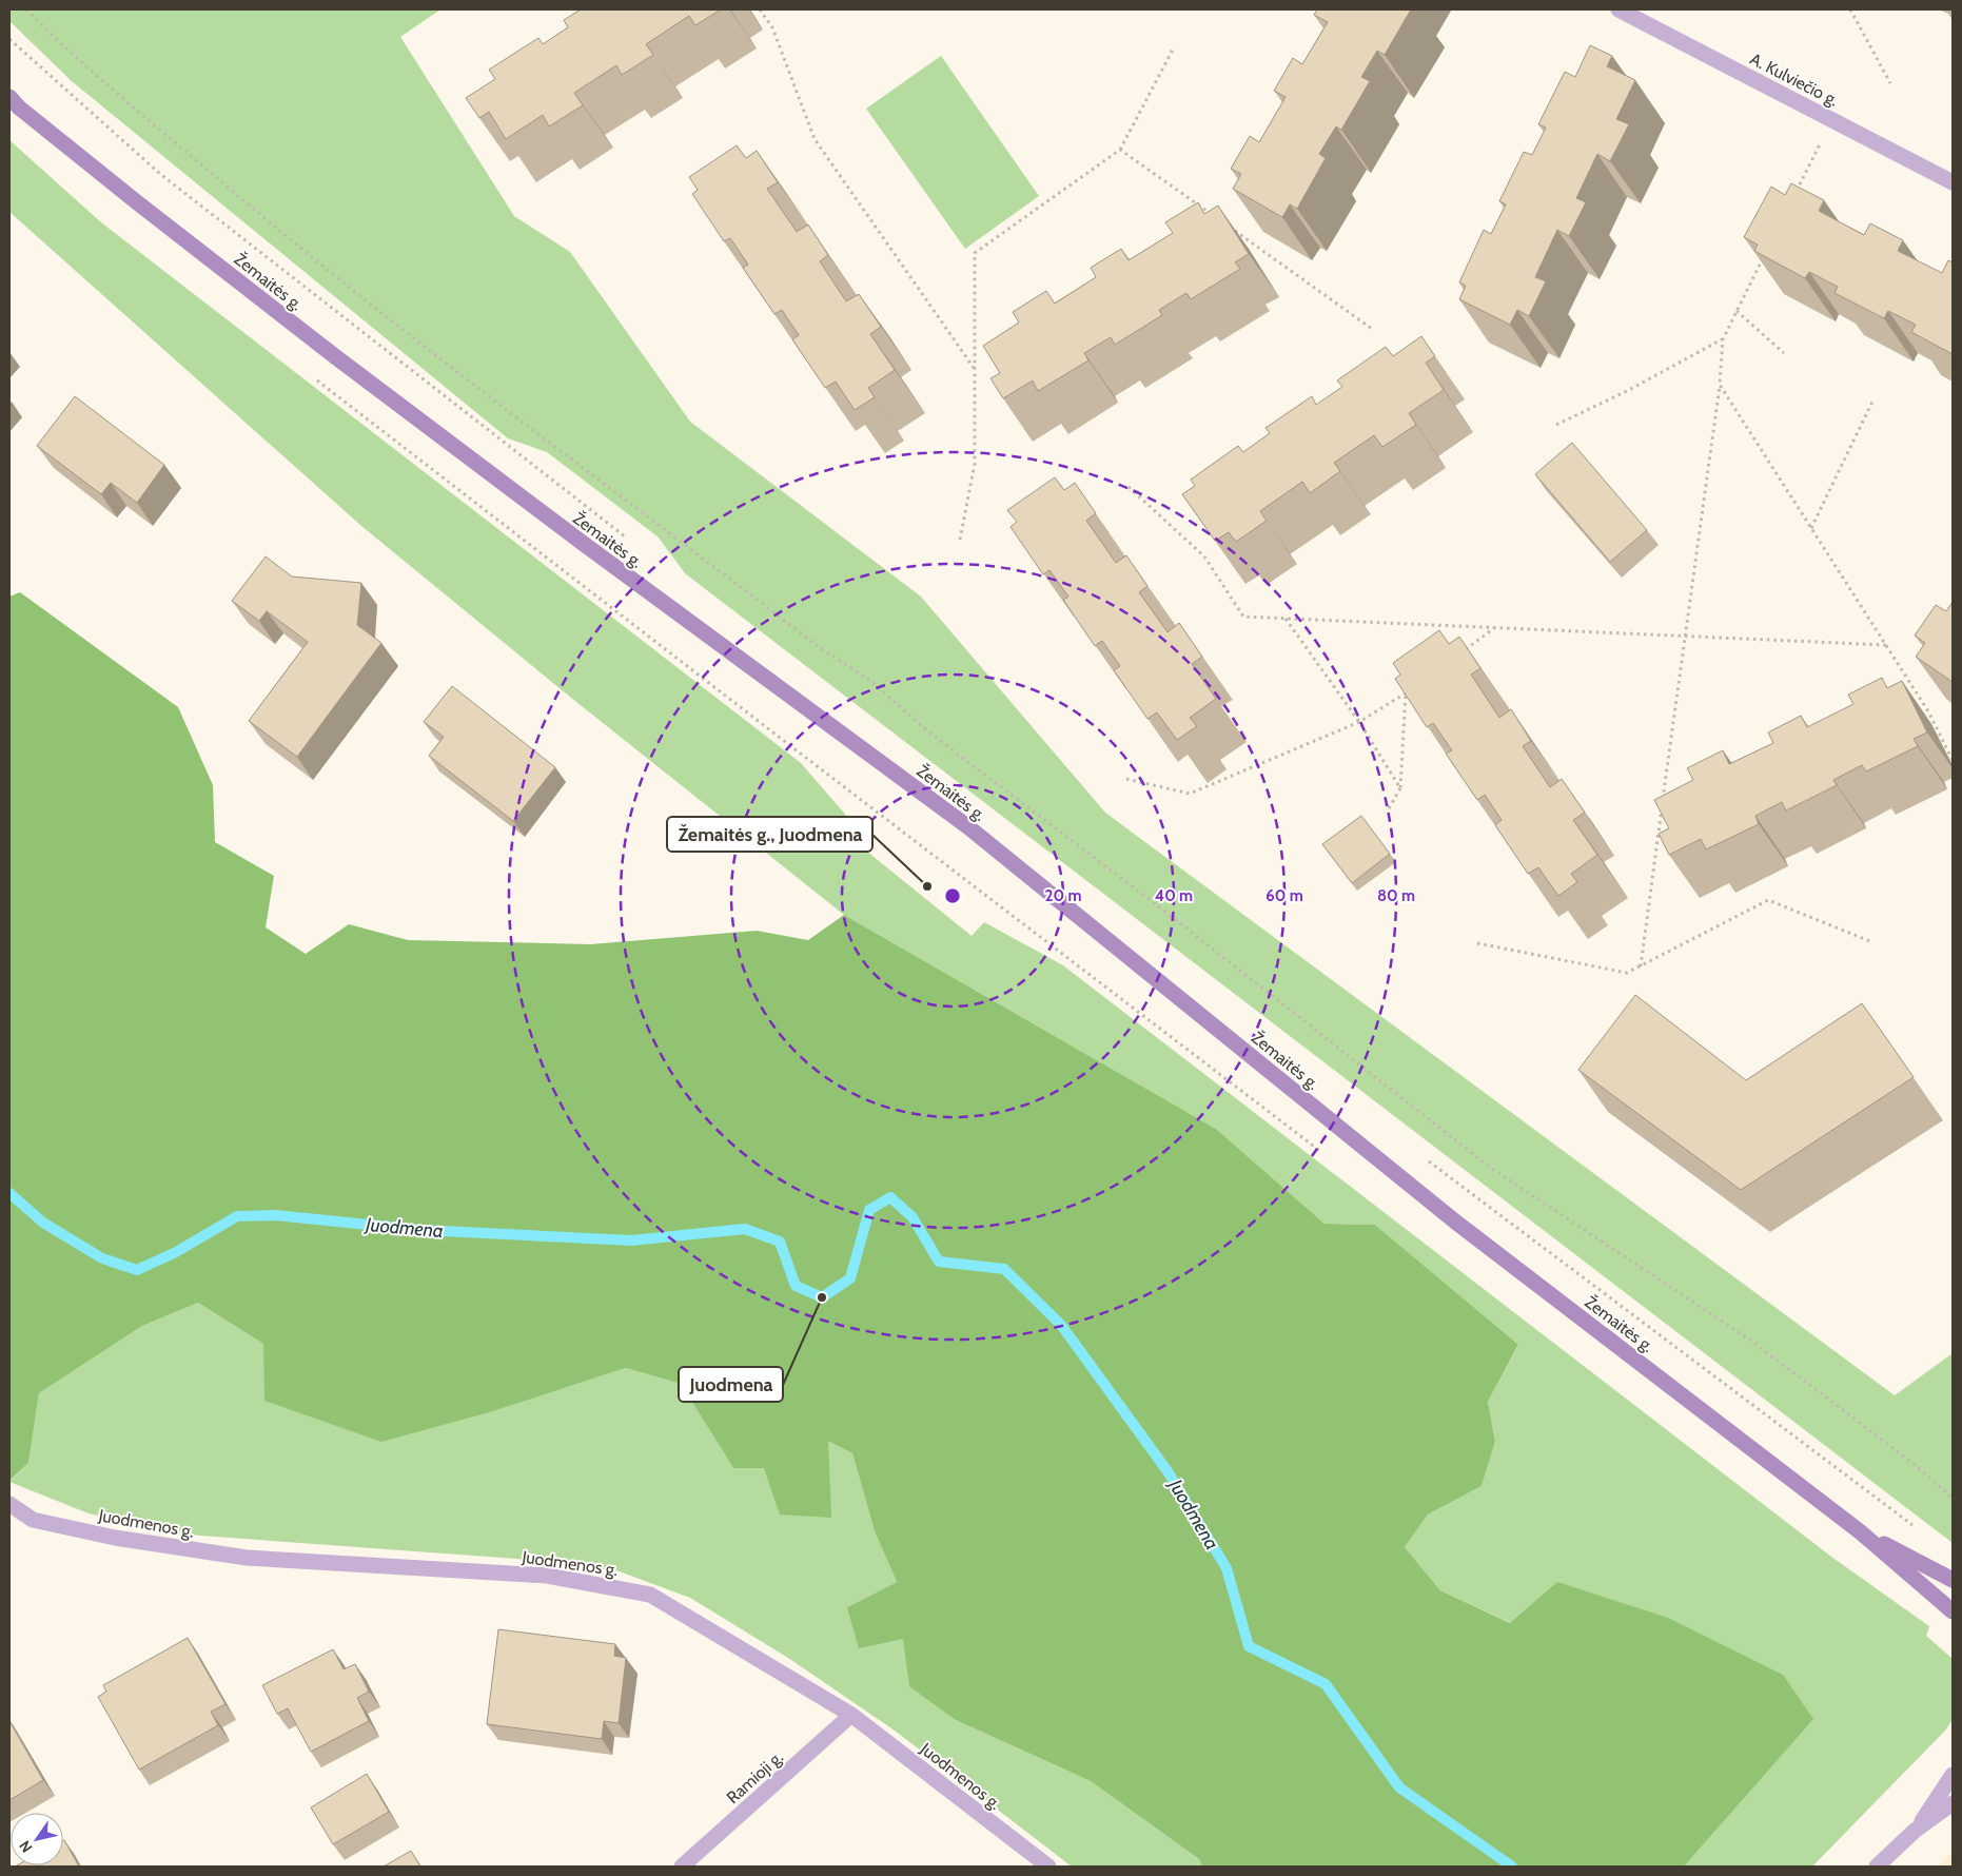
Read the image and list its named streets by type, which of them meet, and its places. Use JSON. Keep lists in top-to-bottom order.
{
  "streets": {
    "main road": ["Žemaitės g."],
    "street": ["A. Kulviečio g.", "Juodmenos g.", "Ramioji g."]
  },
  "crossings": [
    ["Juodmenos g.", "Ramioji g."]
  ],
  "water": ["Juodmena"],
  "places": ["Žemaitės g., Juodmena", "Juodmena"],
  "north": "bottom left",
  "rings": [
    "20 m",
    "40 m",
    "60 m",
    "80 m"
  ]
}
